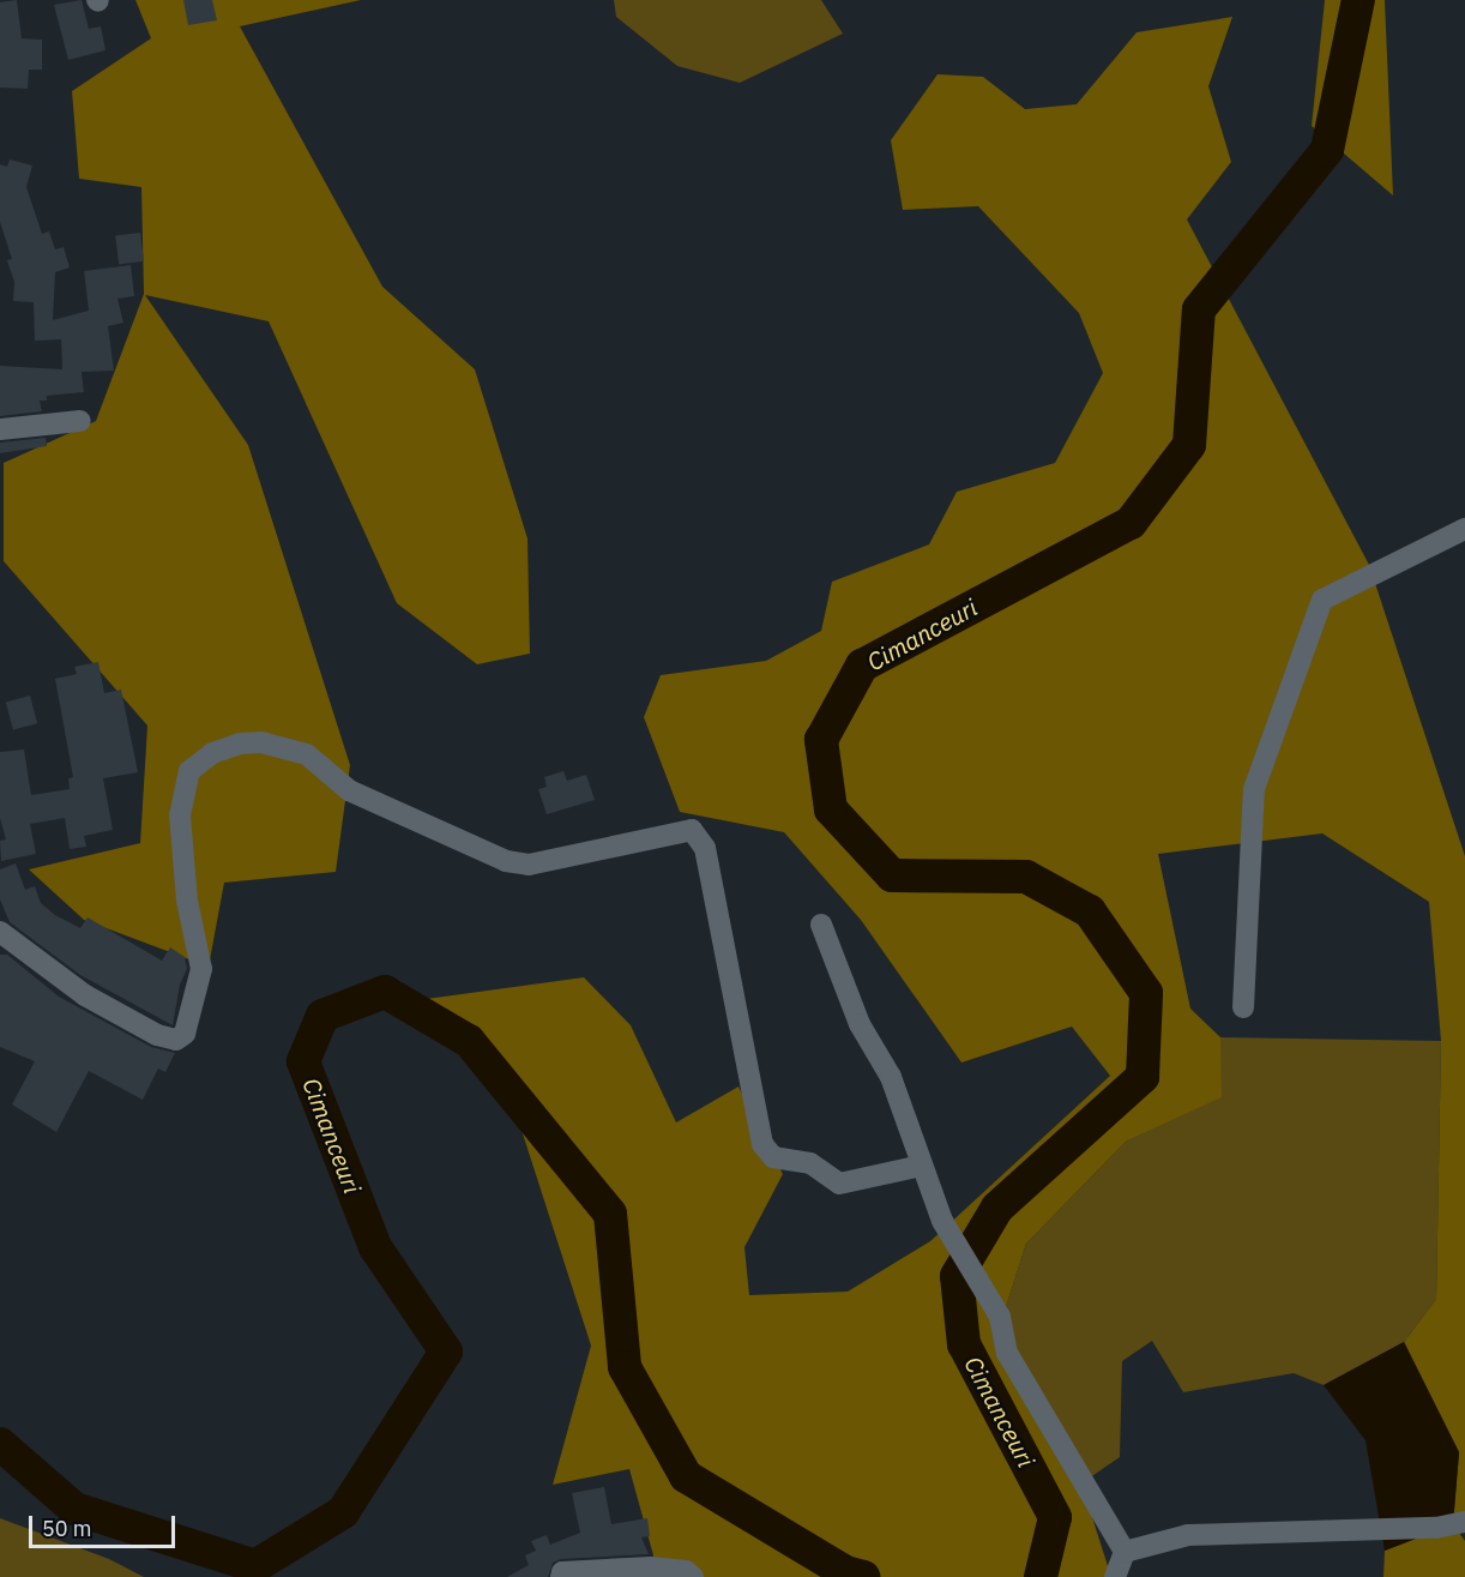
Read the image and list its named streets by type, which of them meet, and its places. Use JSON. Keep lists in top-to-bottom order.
{
  "water": ["Cimanceuri"],
  "scale_bar": "50 m"
}
